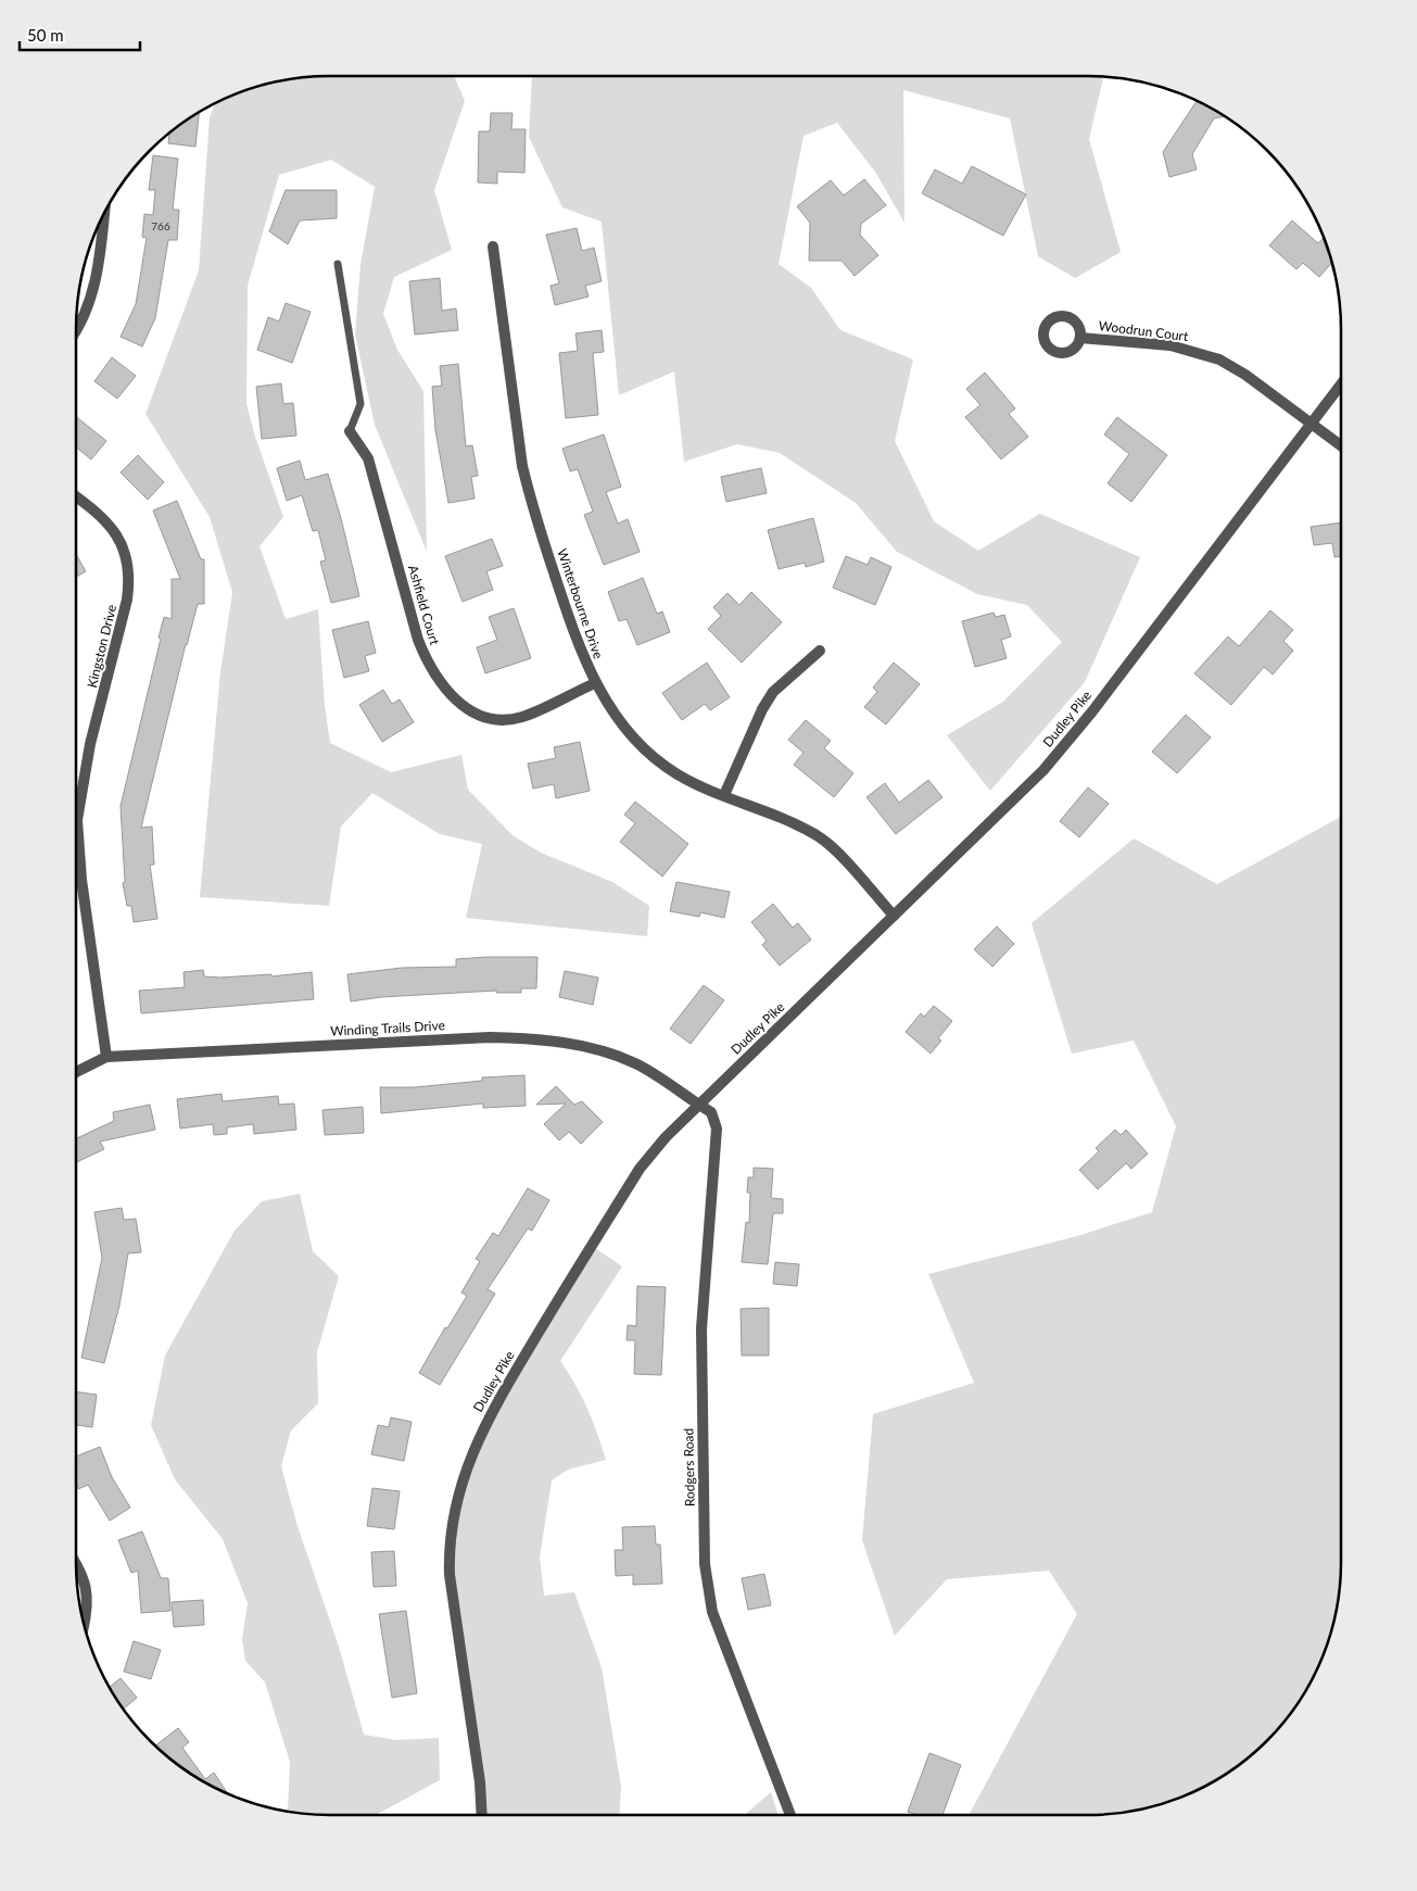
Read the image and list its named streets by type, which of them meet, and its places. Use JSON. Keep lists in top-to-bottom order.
{
  "streets": {
    "street": [
      "Woodrun Court",
      "Winterbourne Drive",
      "Ashfield Court",
      "Kingston Drive",
      "Dudley Pike",
      "Winding Trails Drive",
      "Rodgers Road"
    ]
  },
  "crossings": [
    ["Woodrun Court", "Dudley Pike"],
    ["Winterbourne Drive", "Ashfield Court"],
    ["Winterbourne Drive", "Dudley Pike"],
    ["Kingston Drive", "Winding Trails Drive"],
    ["Dudley Pike", "Winding Trails Drive"],
    ["Dudley Pike", "Rodgers Road"],
    ["Winding Trails Drive", "Rodgers Road"]
  ],
  "house_numbers": ["766"],
  "scale_bar": "50 m"
}
